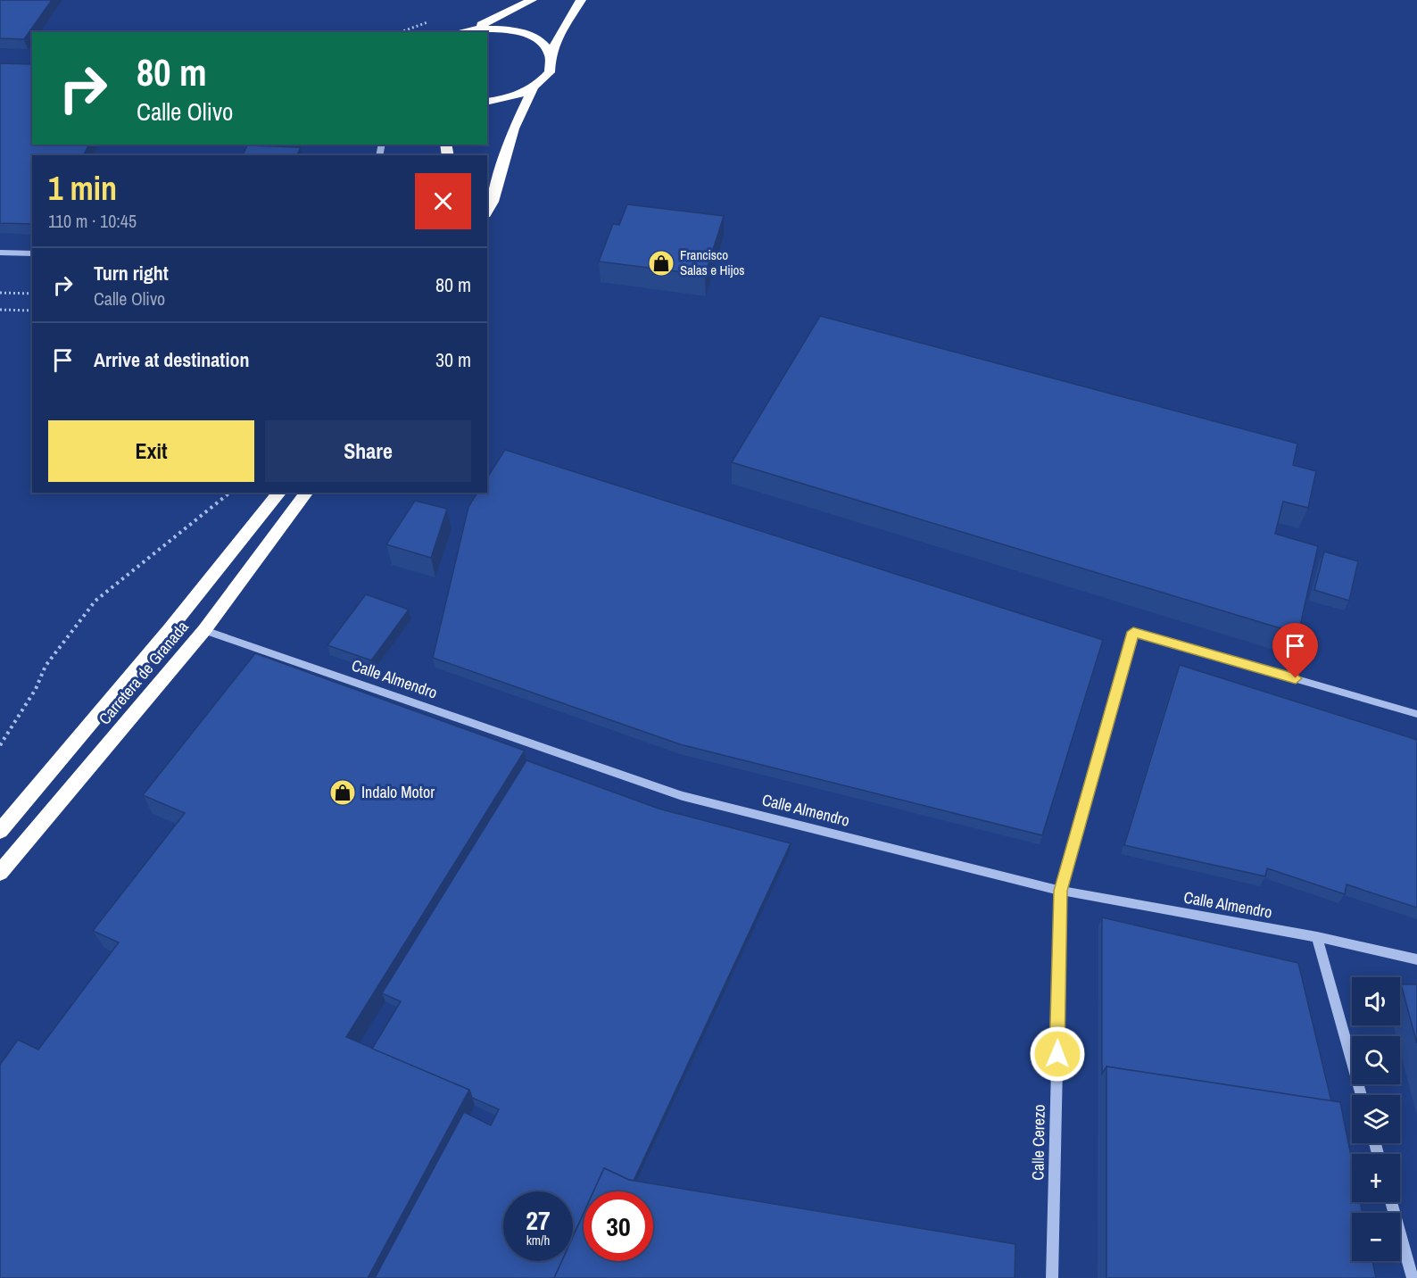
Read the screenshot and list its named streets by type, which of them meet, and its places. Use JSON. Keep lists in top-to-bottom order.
{
  "streets": {
    "highway": ["Carretera de Granada"],
    "street": ["Calle Almendro", "Calle Cerezo"]
  },
  "crossings": [
    ["Carretera de Granada", "Calle Almendro"],
    ["Calle Almendro", "Calle Cerezo"]
  ],
  "places": {
    "shop": ["Francisco Salas e Hijos", "Indalo Motor"]
  },
  "page": {
    "turn": ["80 m", "Calle Olivo"],
    "heading": ["1 min", "110 m · 10:45"],
    "list": [
      {
        "name": "Turn right",
        "note": "Calle Olivo",
        "value": "80 m"
      },
      {
        "name": "Arrive at destination",
        "value": "30 m"
      }
    ],
    "buttons": ["Exit", "Share"],
    "map_buttons": ["+", "−"],
    "speed": "27 km/h",
    "limit": "30"
  }
}
